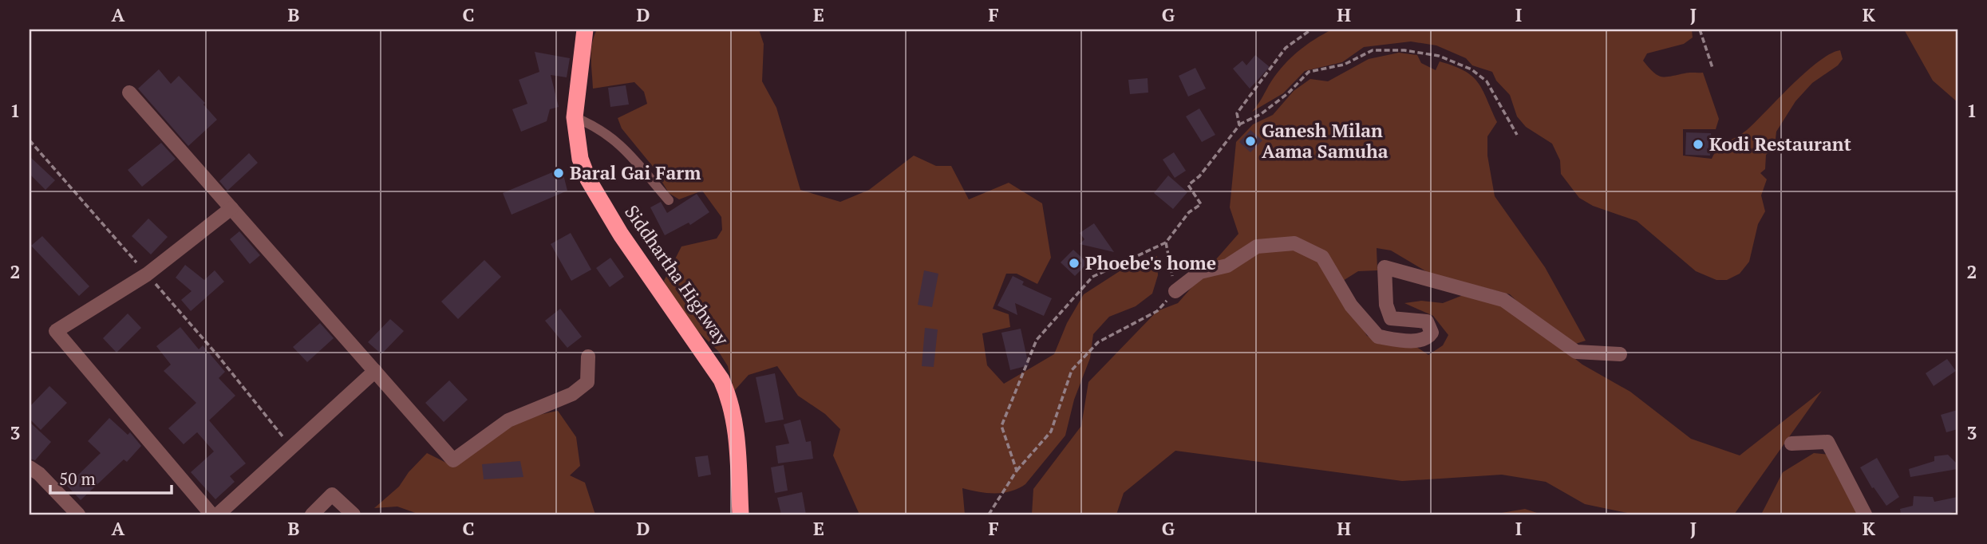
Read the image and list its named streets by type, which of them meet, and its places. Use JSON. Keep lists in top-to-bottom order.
{
  "streets": {
    "highway": ["Siddhartha Highway"]
  },
  "places": [
    "Ganesh Milan Aama Samuha",
    "Kodi Restaurant",
    "Baral Gai Farm",
    "Phoebe's home"
  ],
  "scale_bar": "50 m",
  "grid": {
    "columns": [
      "A",
      "B",
      "C",
      "D",
      "E",
      "F",
      "G",
      "H",
      "I",
      "J",
      "K"
    ],
    "rows": ["1", "2", "3"]
  }
}
